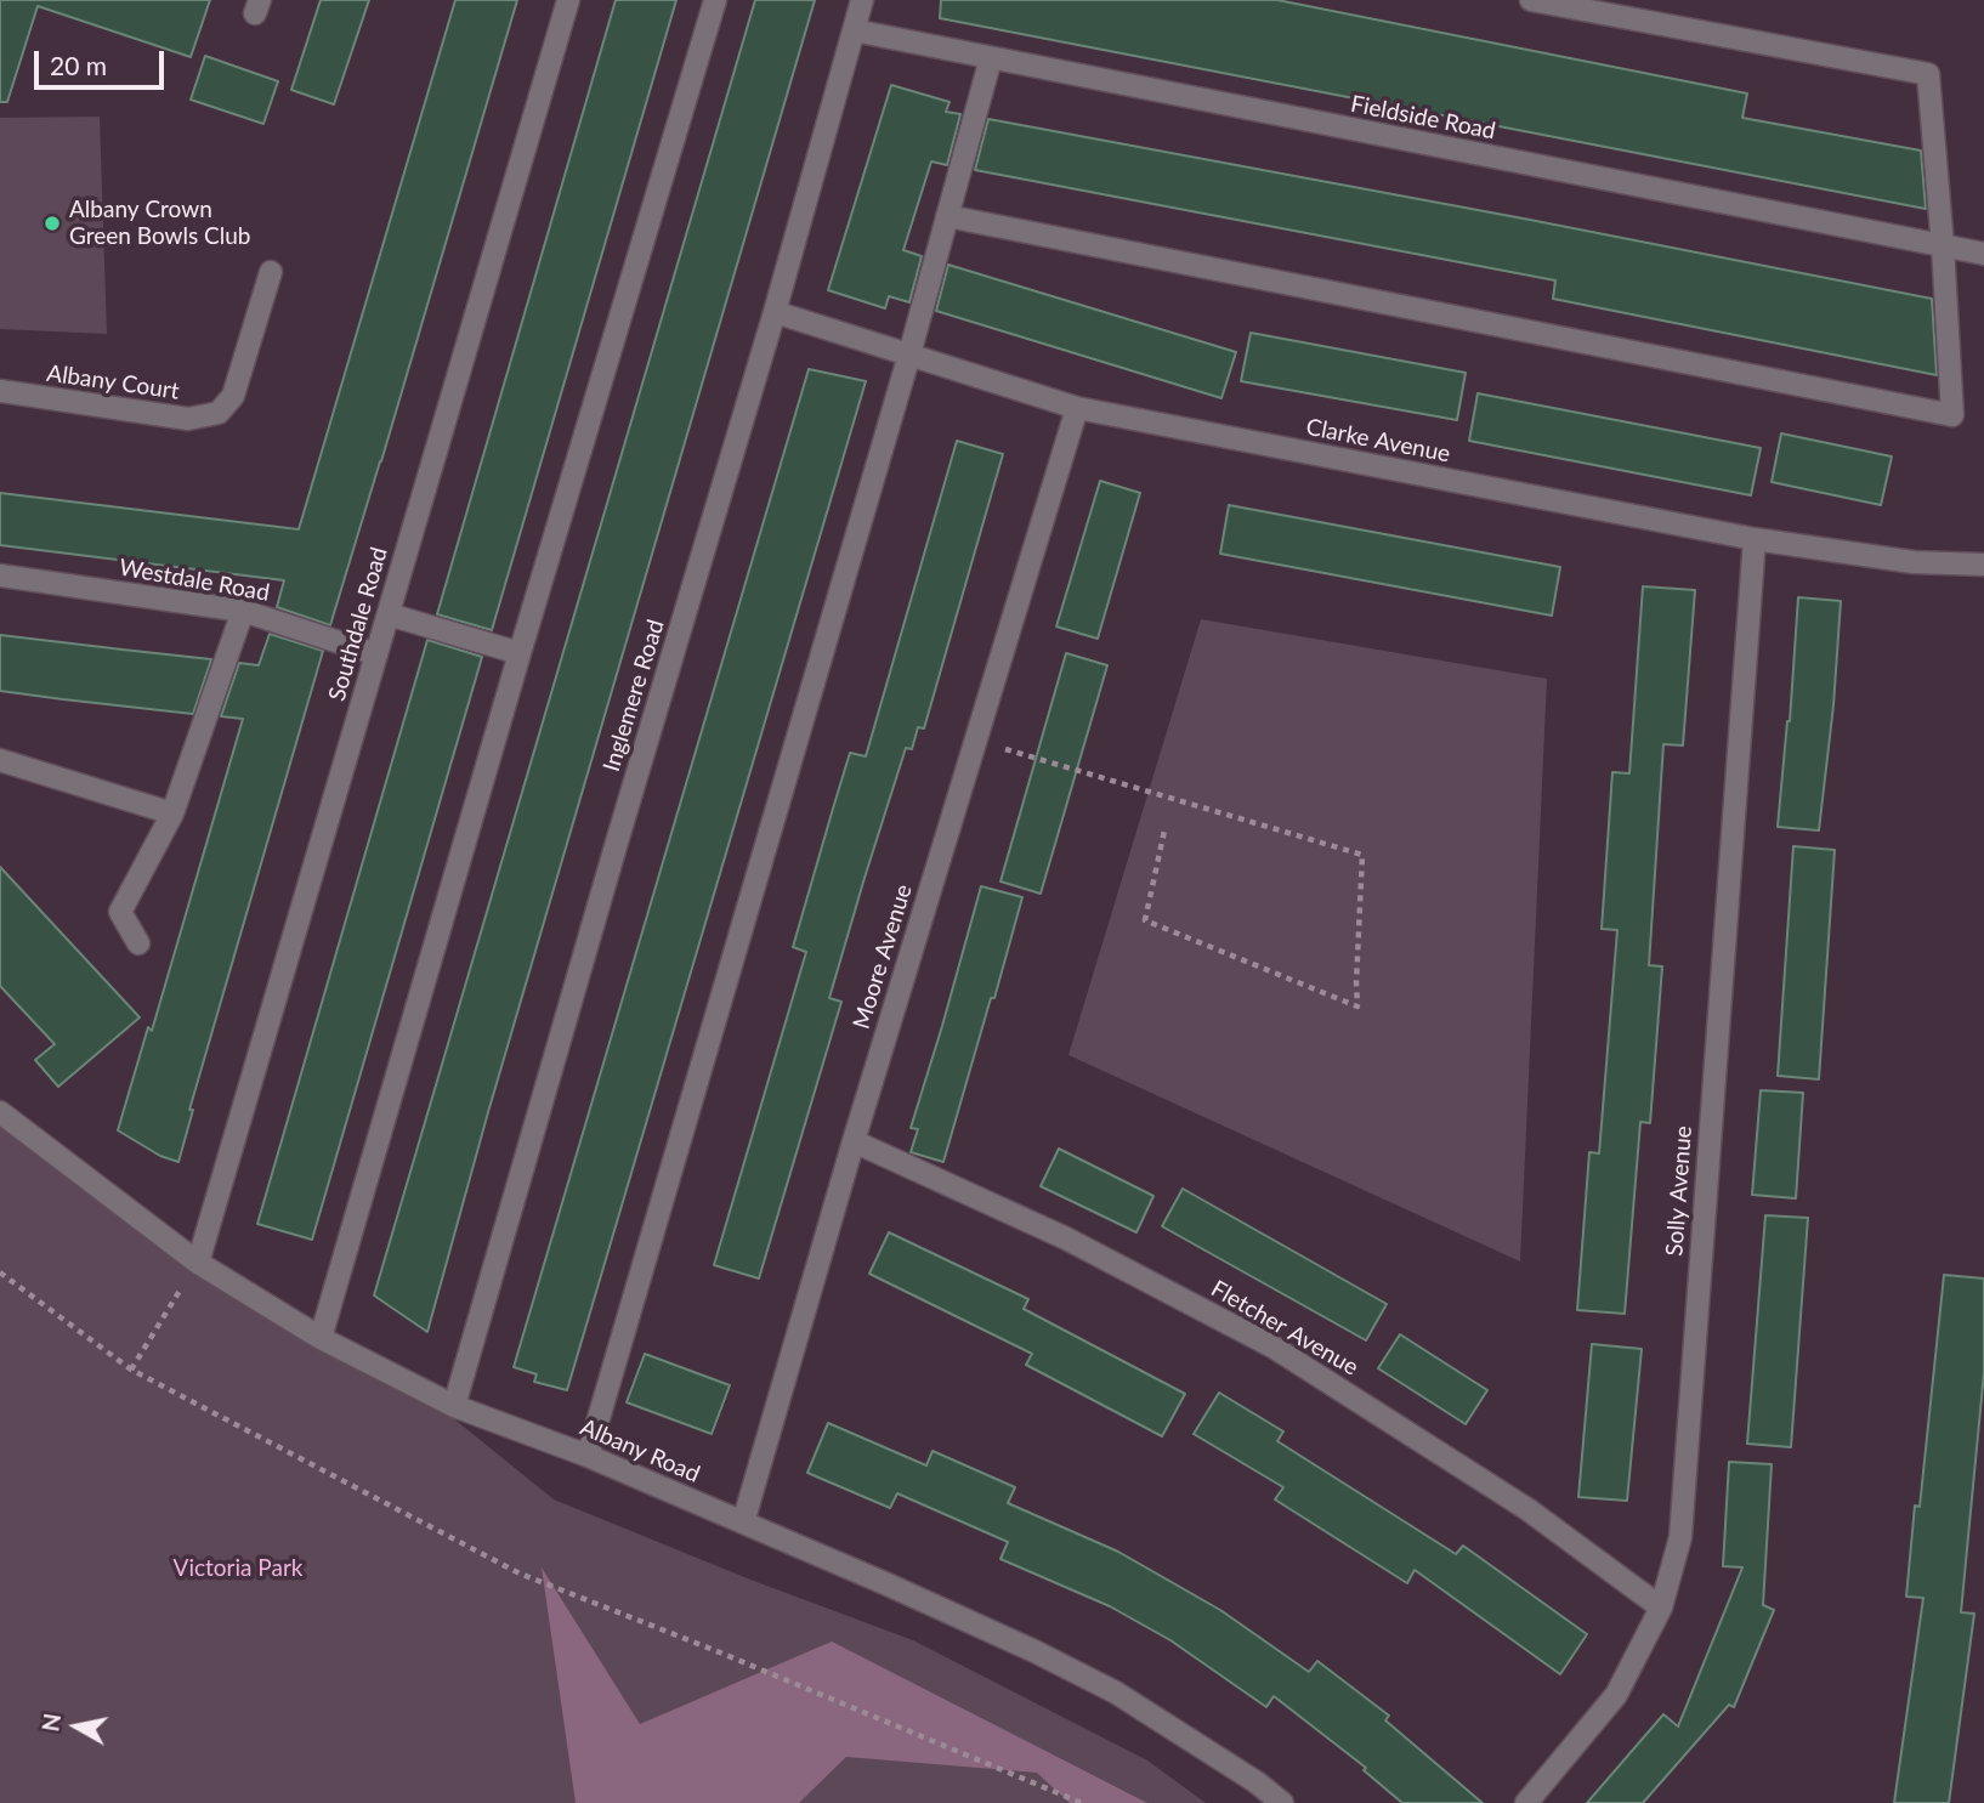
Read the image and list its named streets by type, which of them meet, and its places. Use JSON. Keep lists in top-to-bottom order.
{
  "streets": {
    "street": [
      "Fieldside Road",
      "Albany Court",
      "Clarke Avenue",
      "Westdale Road",
      "Southdale Road",
      "Inglemere Road",
      "Moore Avenue",
      "Solly Avenue",
      "Fletcher Avenue",
      "Albany Road"
    ]
  },
  "crossings": [
    ["Fieldside Road", "Inglemere Road"],
    ["Clarke Avenue", "Inglemere Road"],
    ["Clarke Avenue", "Moore Avenue"],
    ["Clarke Avenue", "Solly Avenue"],
    ["Westdale Road", "Southdale Road"],
    ["Southdale Road", "Albany Road"],
    ["Inglemere Road", "Albany Road"],
    ["Moore Avenue", "Fletcher Avenue"],
    ["Moore Avenue", "Albany Road"],
    ["Solly Avenue", "Fletcher Avenue"]
  ],
  "parks": ["Victoria Park"],
  "places": ["Albany Crown Green Bowls Club"],
  "scale_bar": "20 m",
  "north": "left"
}
